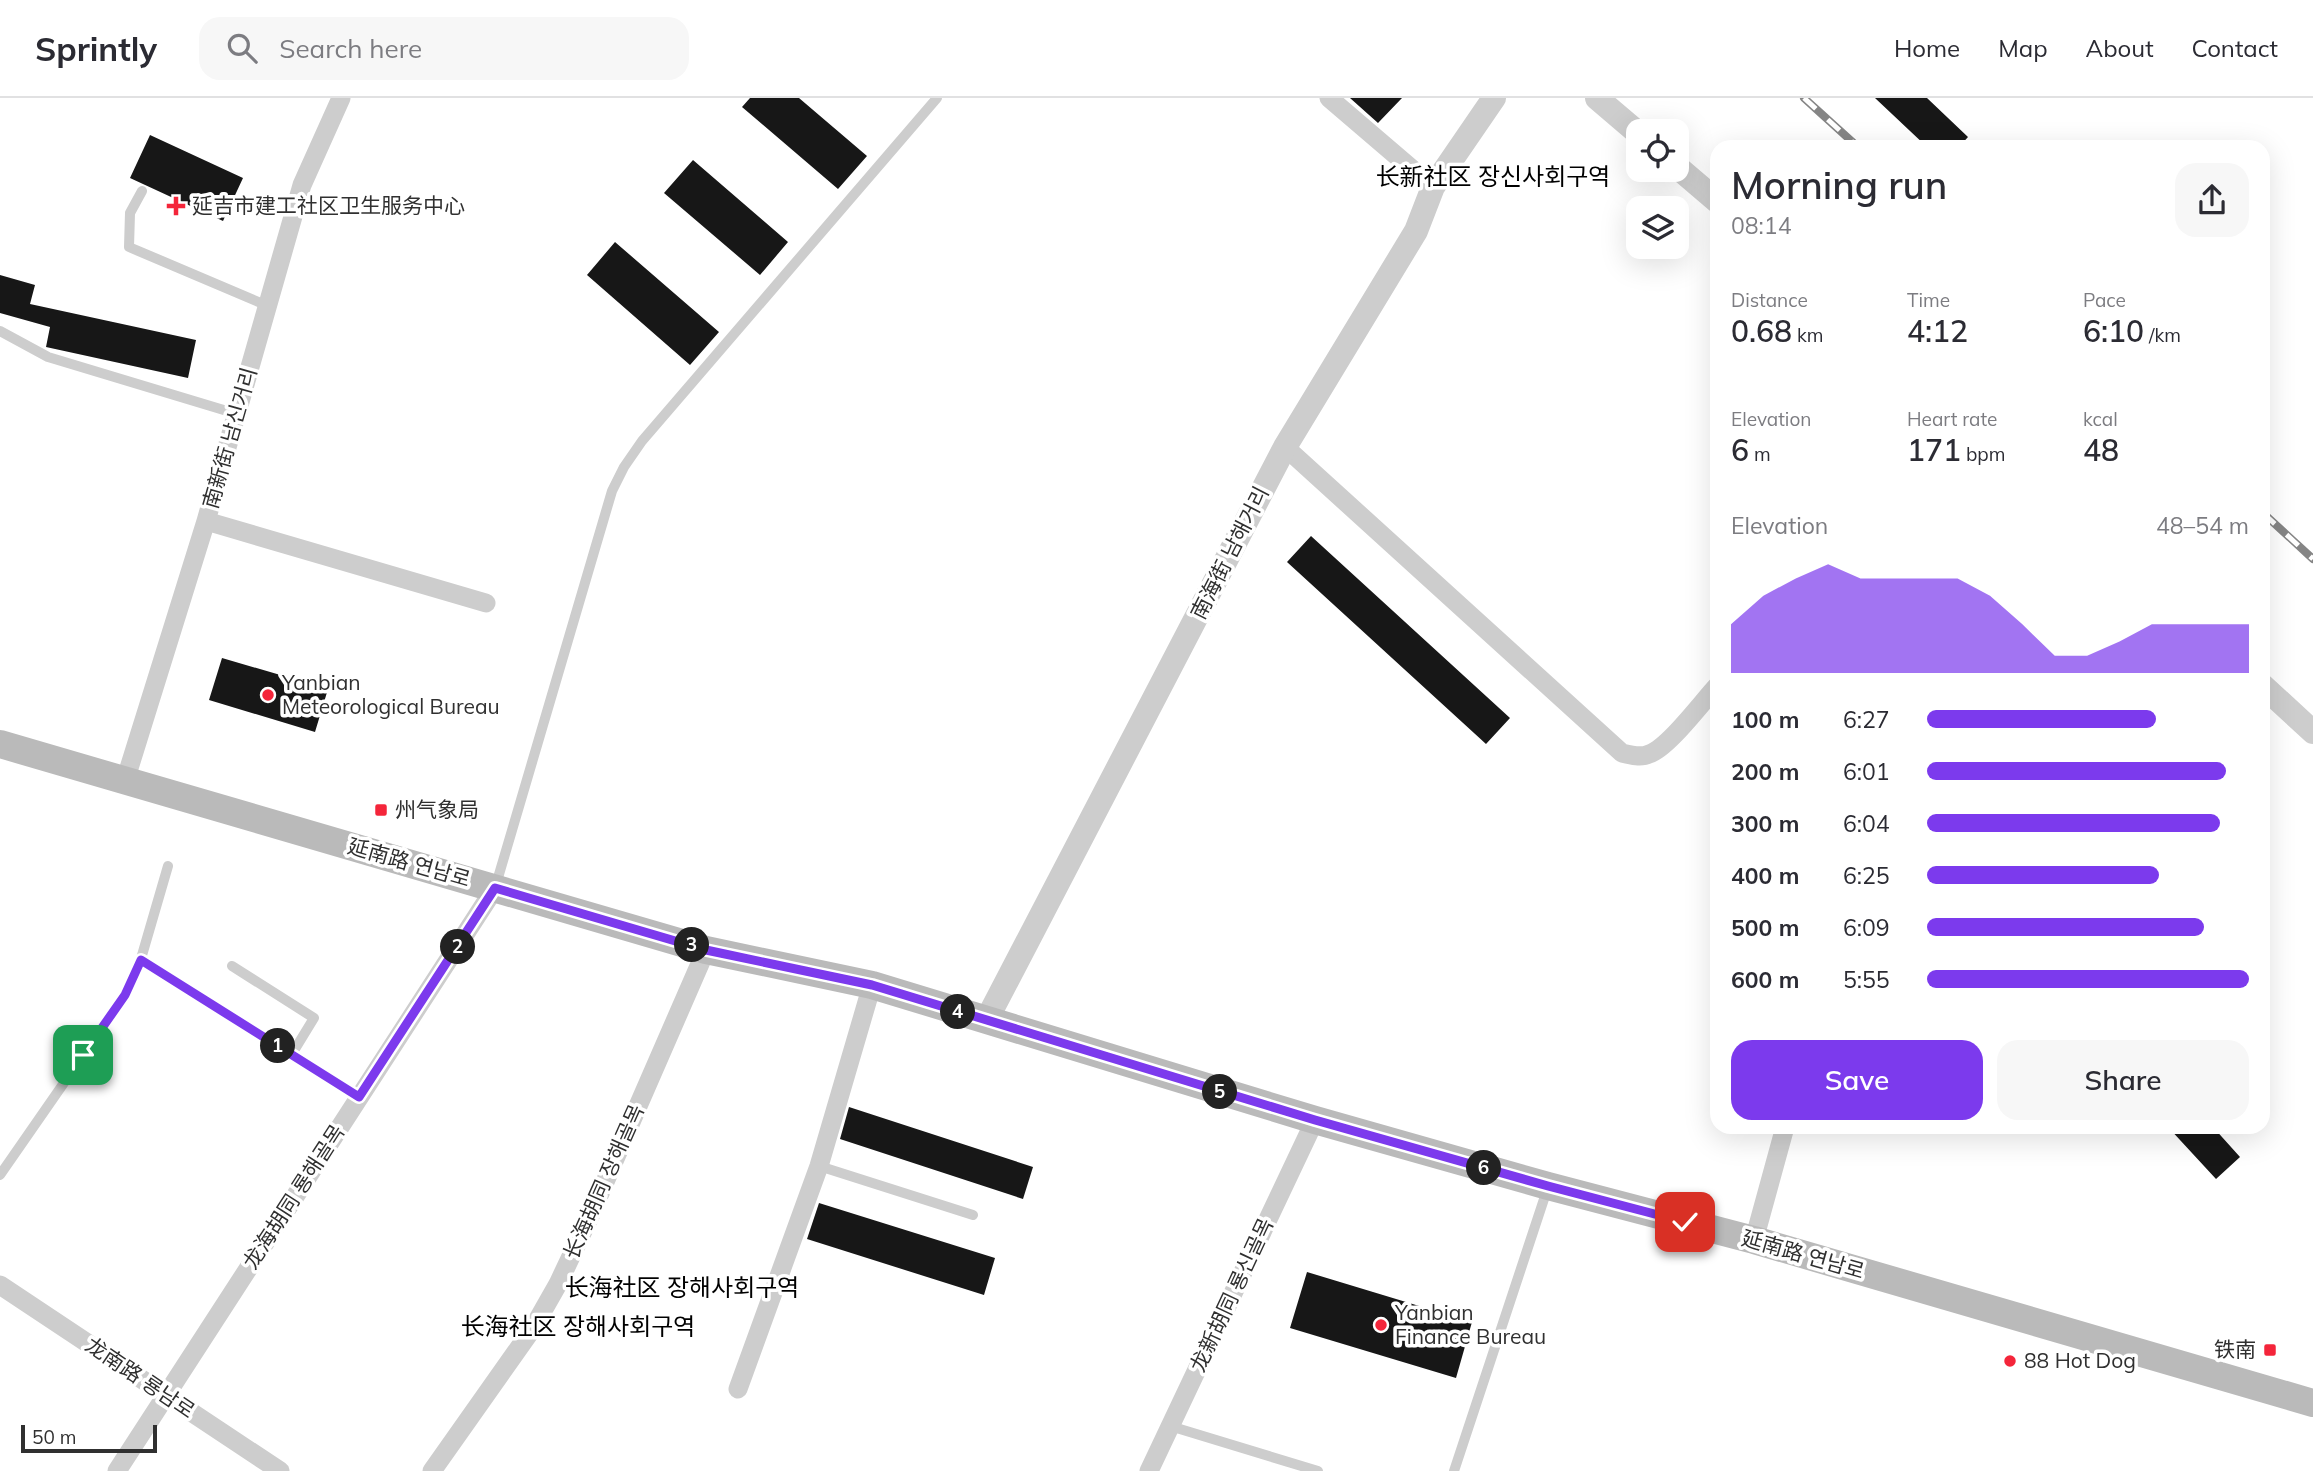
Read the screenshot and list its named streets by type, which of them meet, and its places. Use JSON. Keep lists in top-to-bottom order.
{
  "streets": {
    "main road": ["延南路 연남로"],
    "street": [
      "南新街 남신거리",
      "南海街 남해거리",
      "长海胡同 장해골목",
      "龙海胡同 룡해골목",
      "龙新胡同 룡신골목",
      "龙南路 룡남로"
    ]
  },
  "crossings": [
    ["南新街 남신거리", "延南路 연남로"],
    ["南海街 남해거리", "延南路 연남로"],
    ["延南路 연남로", "长海胡同 장해골목"],
    ["延南路 연남로", "龙海胡同 룡해골목"],
    ["延南路 연남로", "龙新胡同 룡신골목"],
    ["龙海胡同 룡해골목", "龙南路 룡남로"]
  ],
  "districts": ["长新社区 장신사회구역", "长海社区 장해사회구역", "长海社区 장해사회구역"],
  "places": {
    "health": ["延吉市建工社区卫生服务中心"],
    "other": ["Yanbian Meteorological Bureau", "Yanbian Finance Bureau", "88 Hot Dog"],
    "transit": ["州气象局", "铁南"]
  },
  "scale_bar": "50 m",
  "page": {
    "header": "Sprintly",
    "search": "Search here",
    "nav": [
      "Home",
      "Map",
      "About",
      "Contact"
    ],
    "heading": ["Morning run", "08:14"],
    "stats": [
      ["Distance", "0.68 km"],
      ["Time", "4:12"],
      ["Pace", "6:10 /km"],
      ["Elevation", "6 m"],
      ["Heart rate", "171 bpm"],
      ["kcal", "48"]
    ],
    "chart": ["Elevation", "48–54 m"],
    "list": [
      {
        "name": "100 m",
        "note": "6:27"
      },
      {
        "name": "200 m",
        "note": "6:01"
      },
      {
        "name": "300 m",
        "note": "6:04"
      },
      {
        "name": "400 m",
        "note": "6:25"
      },
      {
        "name": "500 m",
        "note": "6:09"
      },
      {
        "name": "600 m",
        "note": "5:55"
      }
    ],
    "pins": [
      "3",
      "2",
      "4",
      "1",
      "5",
      "6"
    ],
    "buttons": ["Save", "Share"],
    "scale": "50 m"
  }
}
